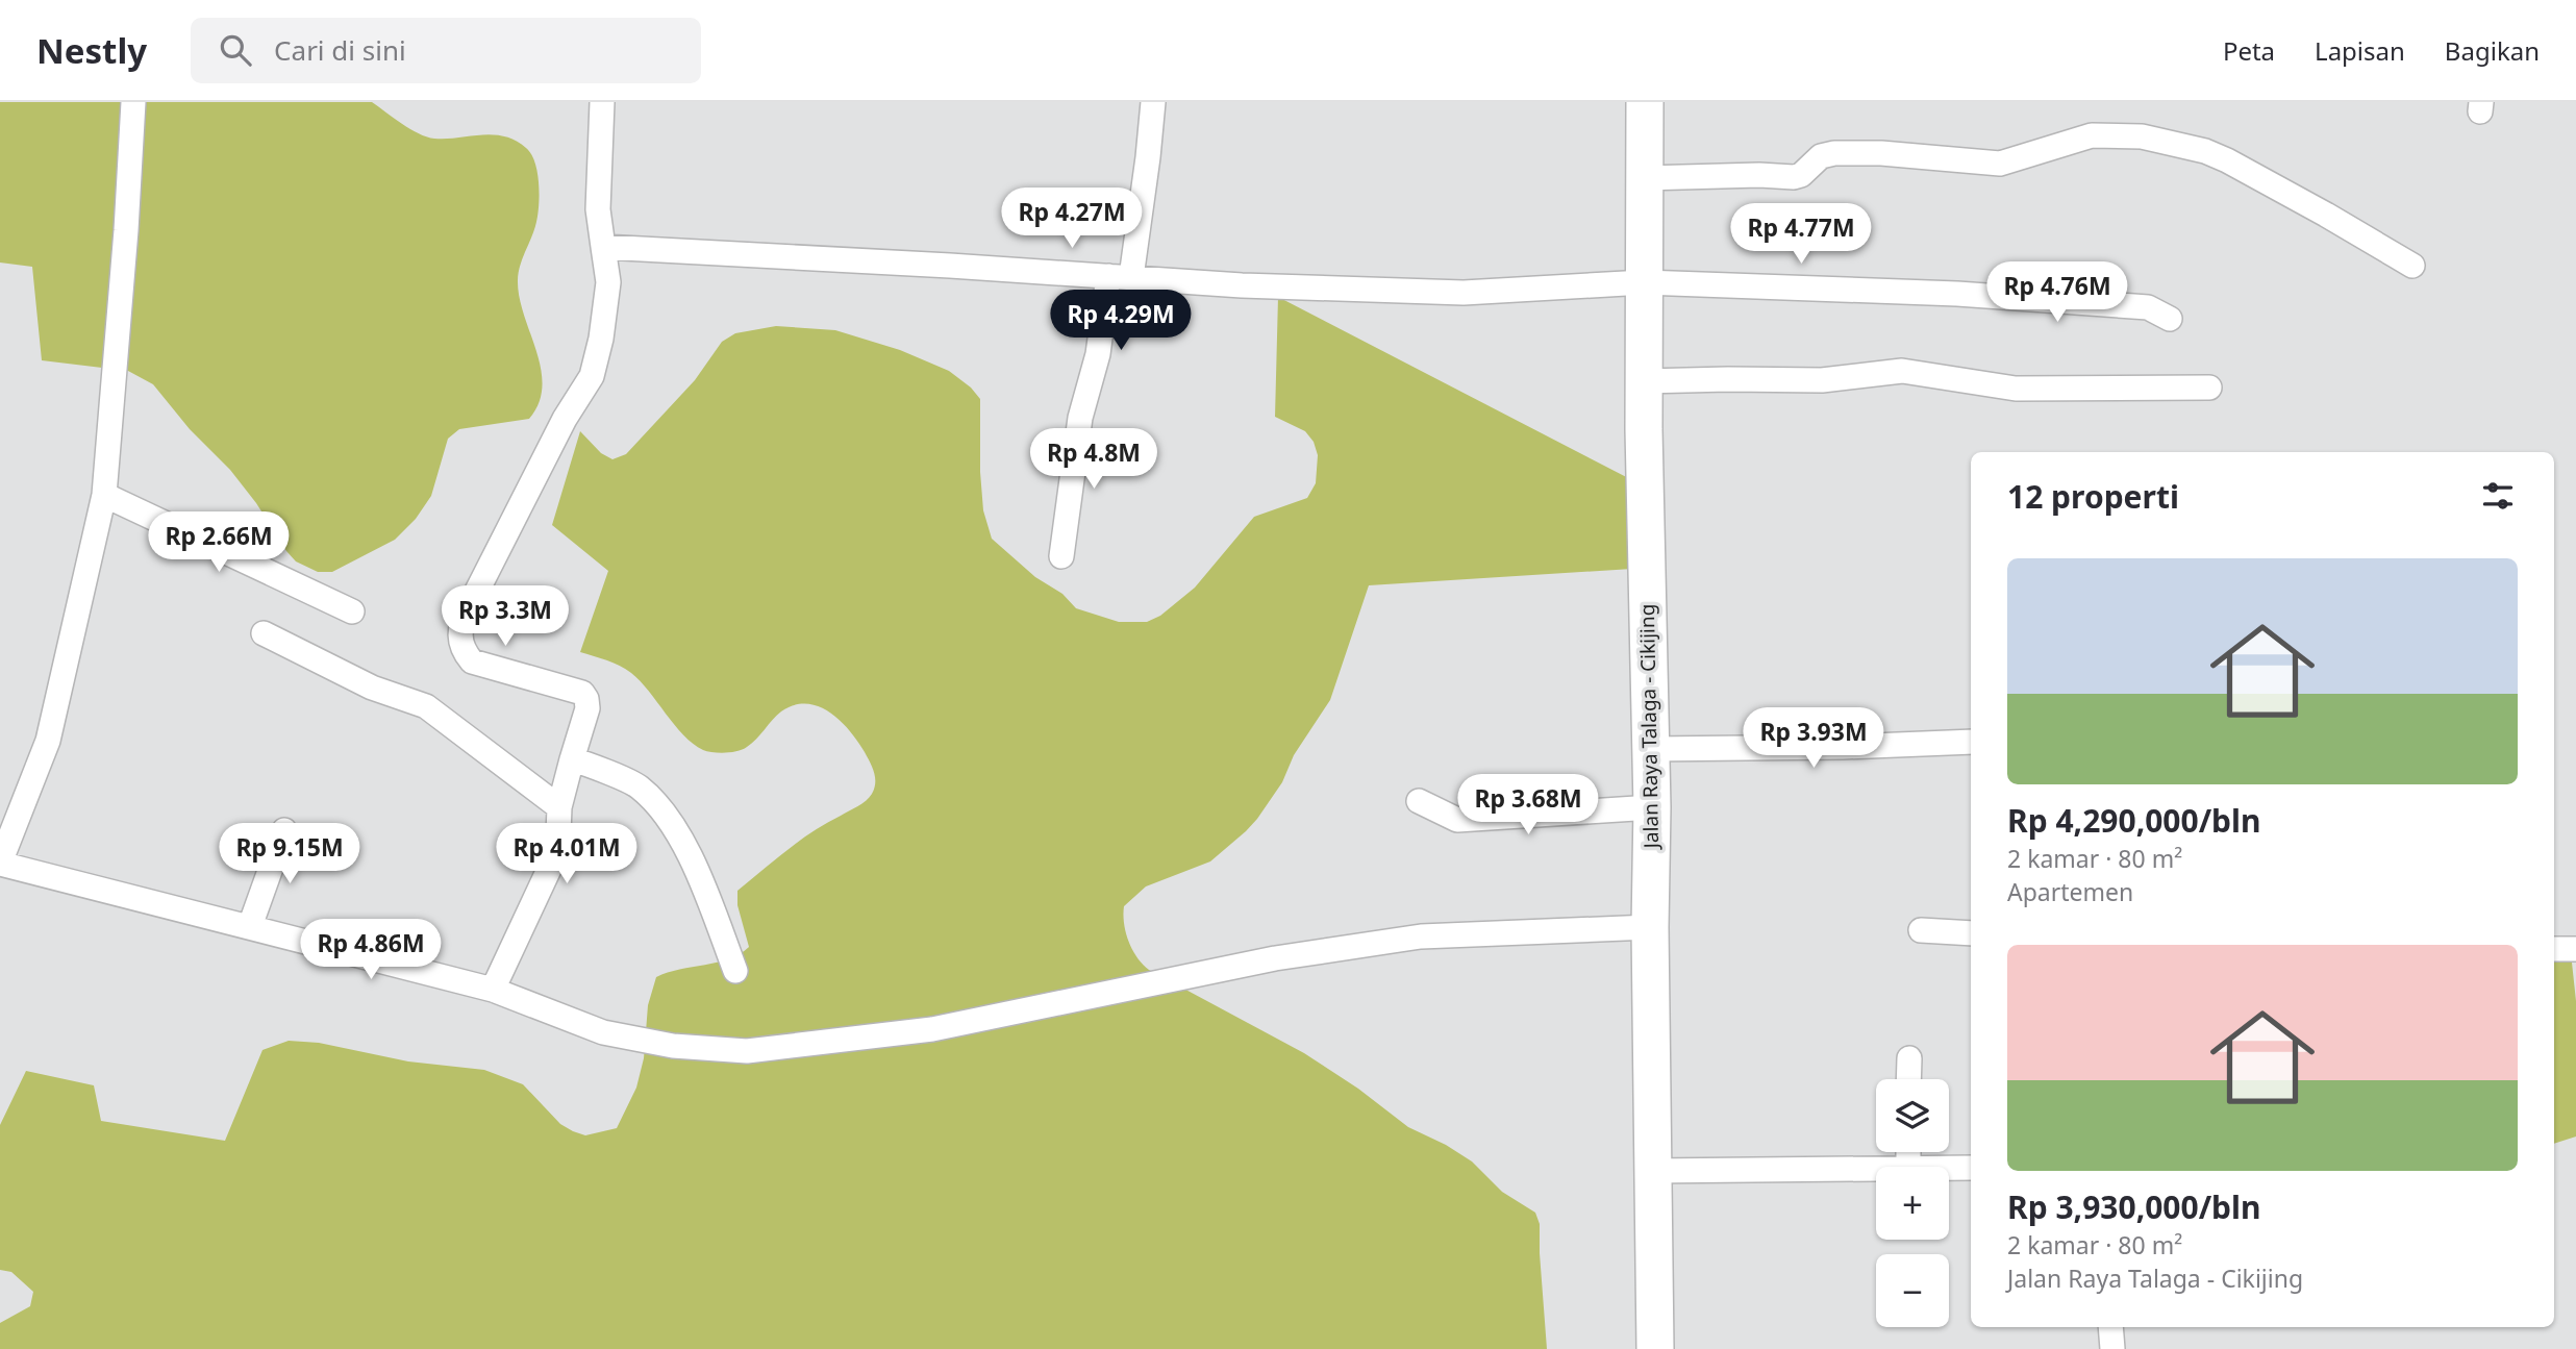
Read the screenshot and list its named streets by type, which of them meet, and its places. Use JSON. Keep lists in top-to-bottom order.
{
  "streets": {
    "main road": ["Jalan Raya Talaga - Cikijing"]
  },
  "page": {
    "header": "Nestly",
    "search": "Cari di sini",
    "nav": ["Peta", "Lapisan", "Bagikan"],
    "price": [
      "Rp 4.27M",
      "Rp 4.77M",
      "Rp 4.76M",
      "Rp 4.29M",
      "Rp 4.8M",
      "Rp 2.66M",
      "Rp 3.3M",
      "Rp 3.93M",
      "Rp 3.68M",
      "Rp 9.15M",
      "Rp 4.01M",
      "Rp 4.86M"
    ],
    "heading": "12 properti",
    "list": [
      {
        "name": "Rp 4,290,000/bln",
        "note": "2 kamar · 80 m² · Apartemen"
      },
      {
        "name": "Rp 3,930,000/bln",
        "note": "2 kamar · 80 m² · Jalan Raya Talaga - Cikijing"
      }
    ],
    "map_buttons": ["+", "−"]
  }
}
